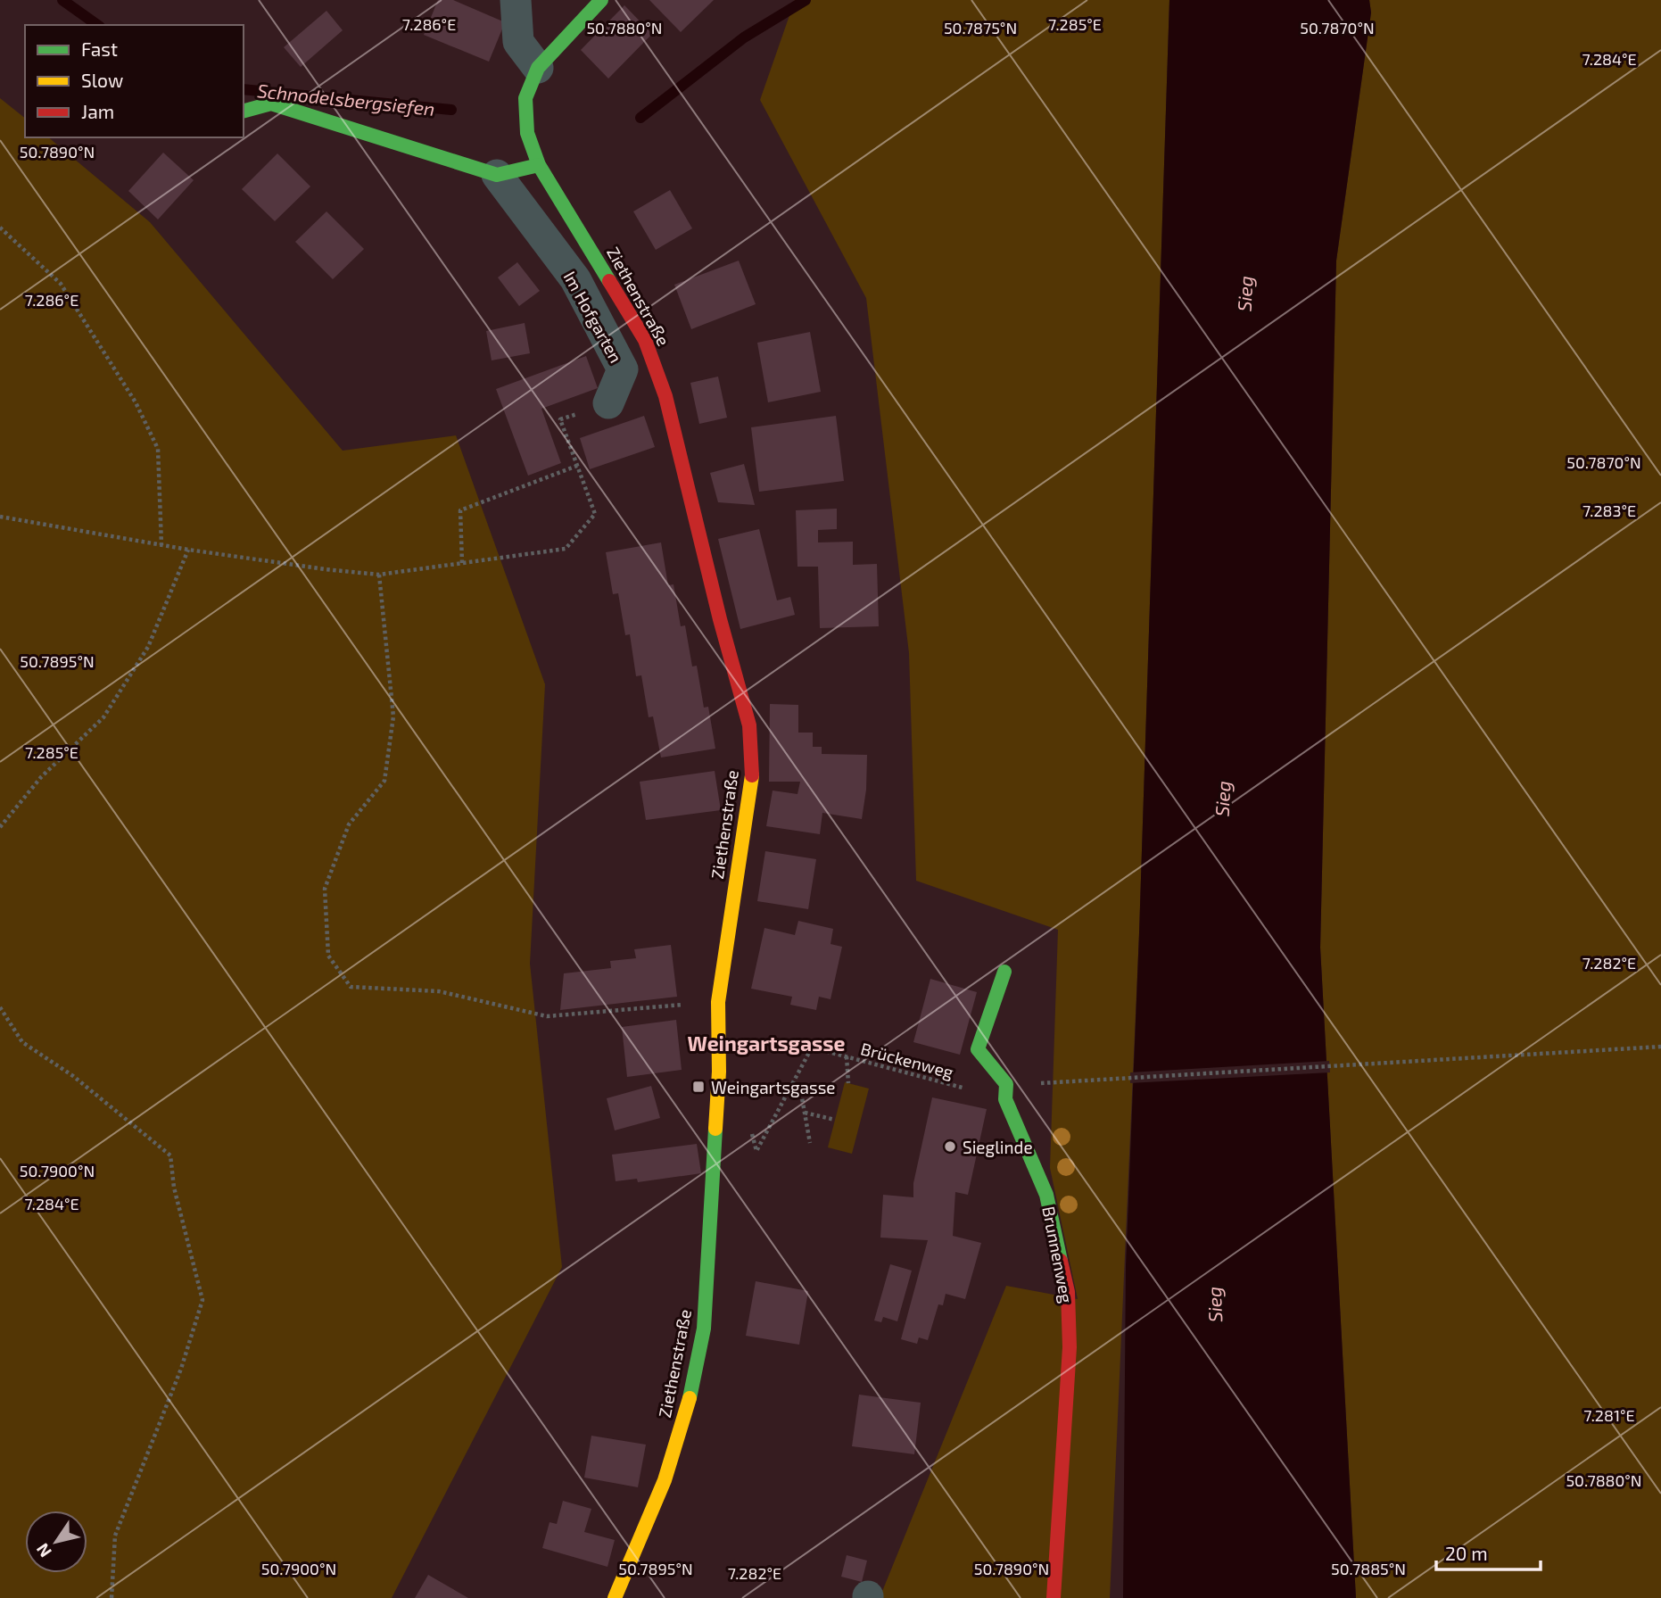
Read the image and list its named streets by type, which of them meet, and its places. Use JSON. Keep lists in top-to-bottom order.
{
  "streets": {
    "main road": ["Ziethenstraße", "Brunnenweg"],
    "street": ["Im Hofgarten"],
    "path": ["Brückenweg"]
  },
  "crossings": [
    ["Brückenweg", "Brunnenweg"]
  ],
  "districts": ["Weingartsgasse"],
  "water": ["Schnodelsbergsiefen", "Sieg"],
  "places": {
    "transit": ["Weingartsgasse"],
    "other": ["Sieglinde"]
  },
  "legend": ["Fast", "Slow", "Jam"],
  "scale_bar": "20 m",
  "north": "bottom left",
  "coordinates": [
    "7.286°E",
    "7.285°E",
    "50.7880°N",
    "50.7875°N",
    "50.7870°N",
    "7.284°E",
    "50.7890°N",
    "7.283°E",
    "50.7895°N",
    "7.282°E",
    "50.7900°N",
    "7.281°E",
    "50.7885°N"
  ]
}
